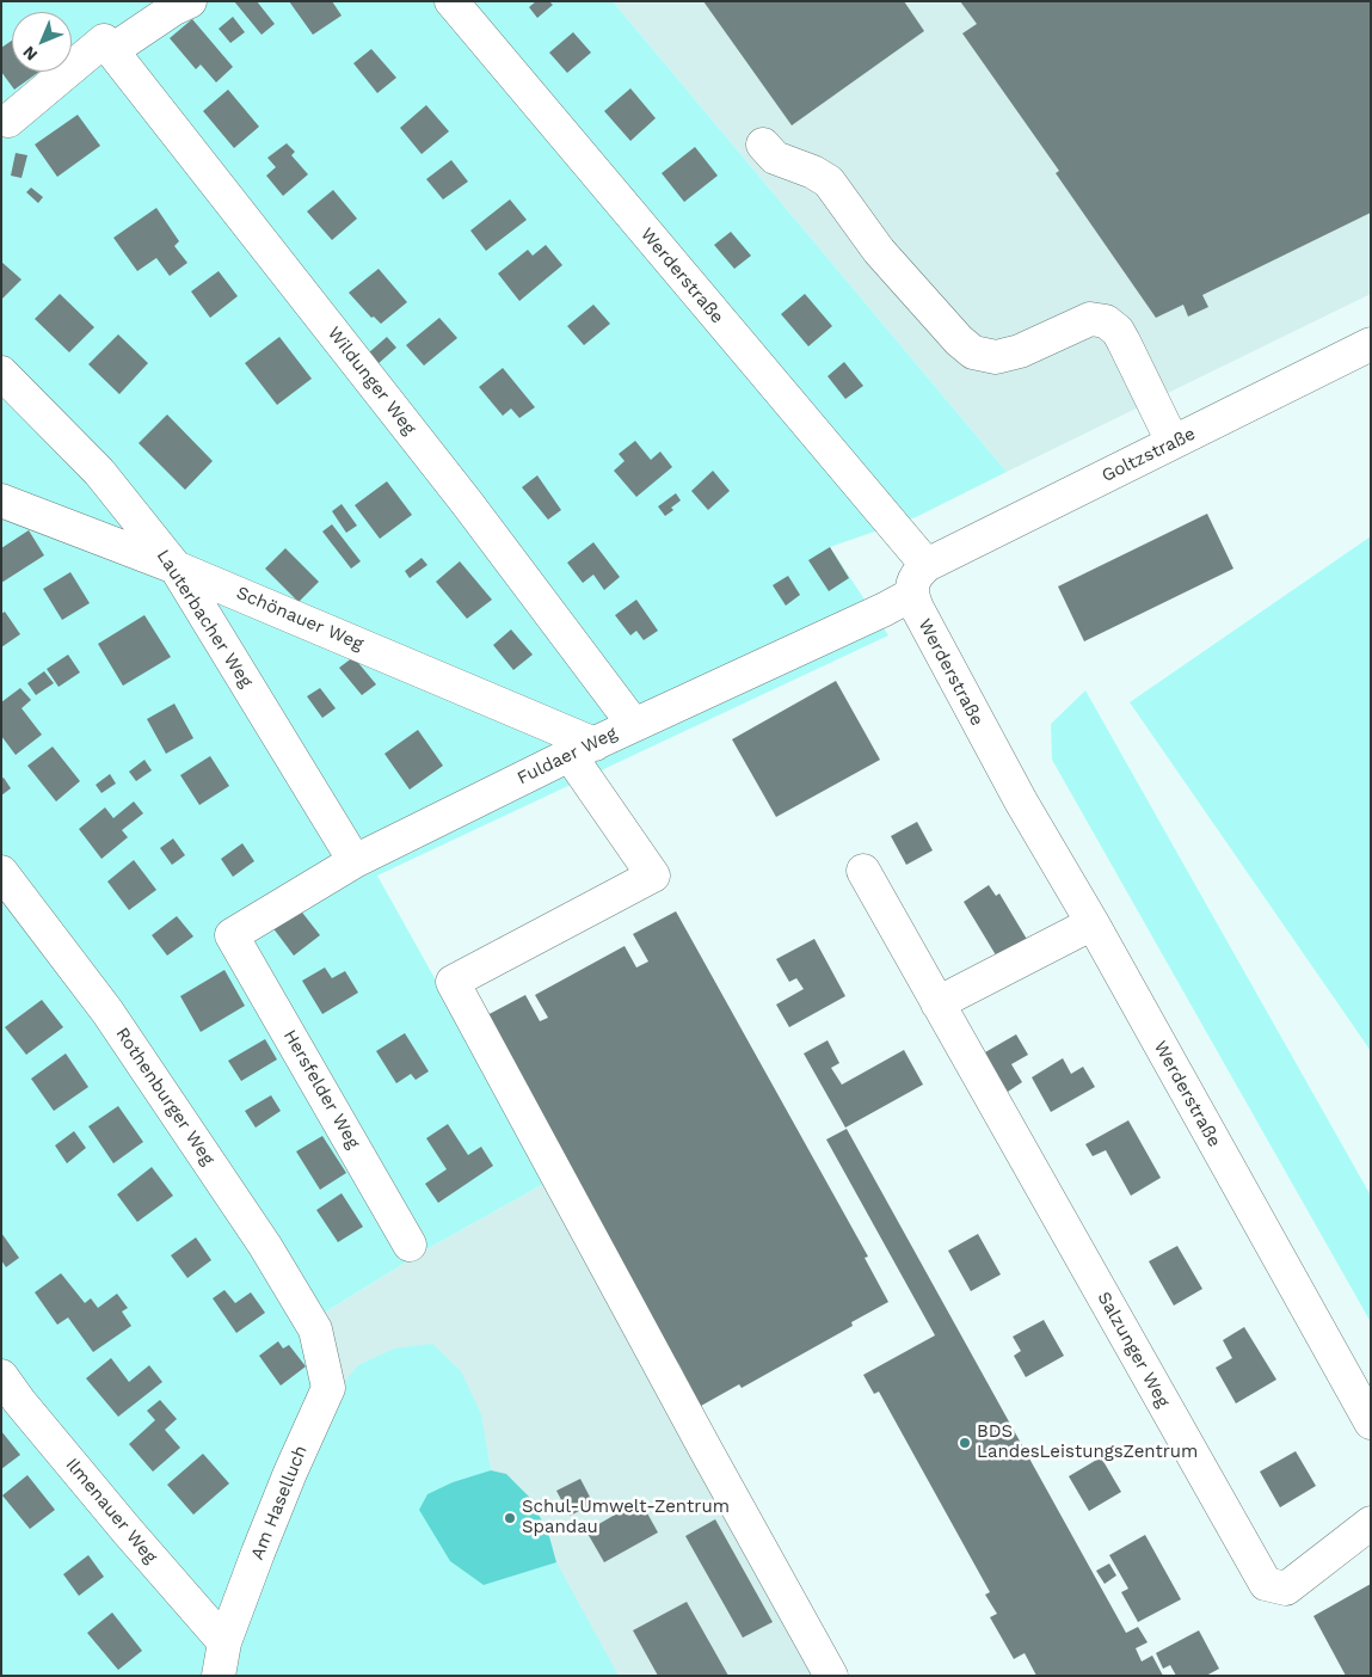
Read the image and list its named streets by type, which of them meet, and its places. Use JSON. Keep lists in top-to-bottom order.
{
  "streets": {
    "street": [
      "Werderstraße",
      "Wildunger Weg",
      "Goltzstraße",
      "Lauterbacher Weg",
      "Schönauer Weg",
      "Fuldaer Weg",
      "Hersfelder Weg",
      "Rothenburger Weg",
      "Salzunger Weg",
      "Am Haselluch",
      "Ilmenauer Weg"
    ]
  },
  "crossings": [
    ["Werderstraße", "Goltzstraße"],
    ["Werderstraße", "Fuldaer Weg"],
    ["Wildunger Weg", "Fuldaer Weg"],
    ["Lauterbacher Weg", "Schönauer Weg"],
    ["Lauterbacher Weg", "Fuldaer Weg"],
    ["Schönauer Weg", "Fuldaer Weg"],
    ["Fuldaer Weg", "Hersfelder Weg"],
    ["Rothenburger Weg", "Am Haselluch"],
    ["Am Haselluch", "Ilmenauer Weg"]
  ],
  "places": ["BDS LandesLeistungsZentrum", "Schul-Umwelt-Zentrum Spandau"],
  "north": "bottom left"
}
